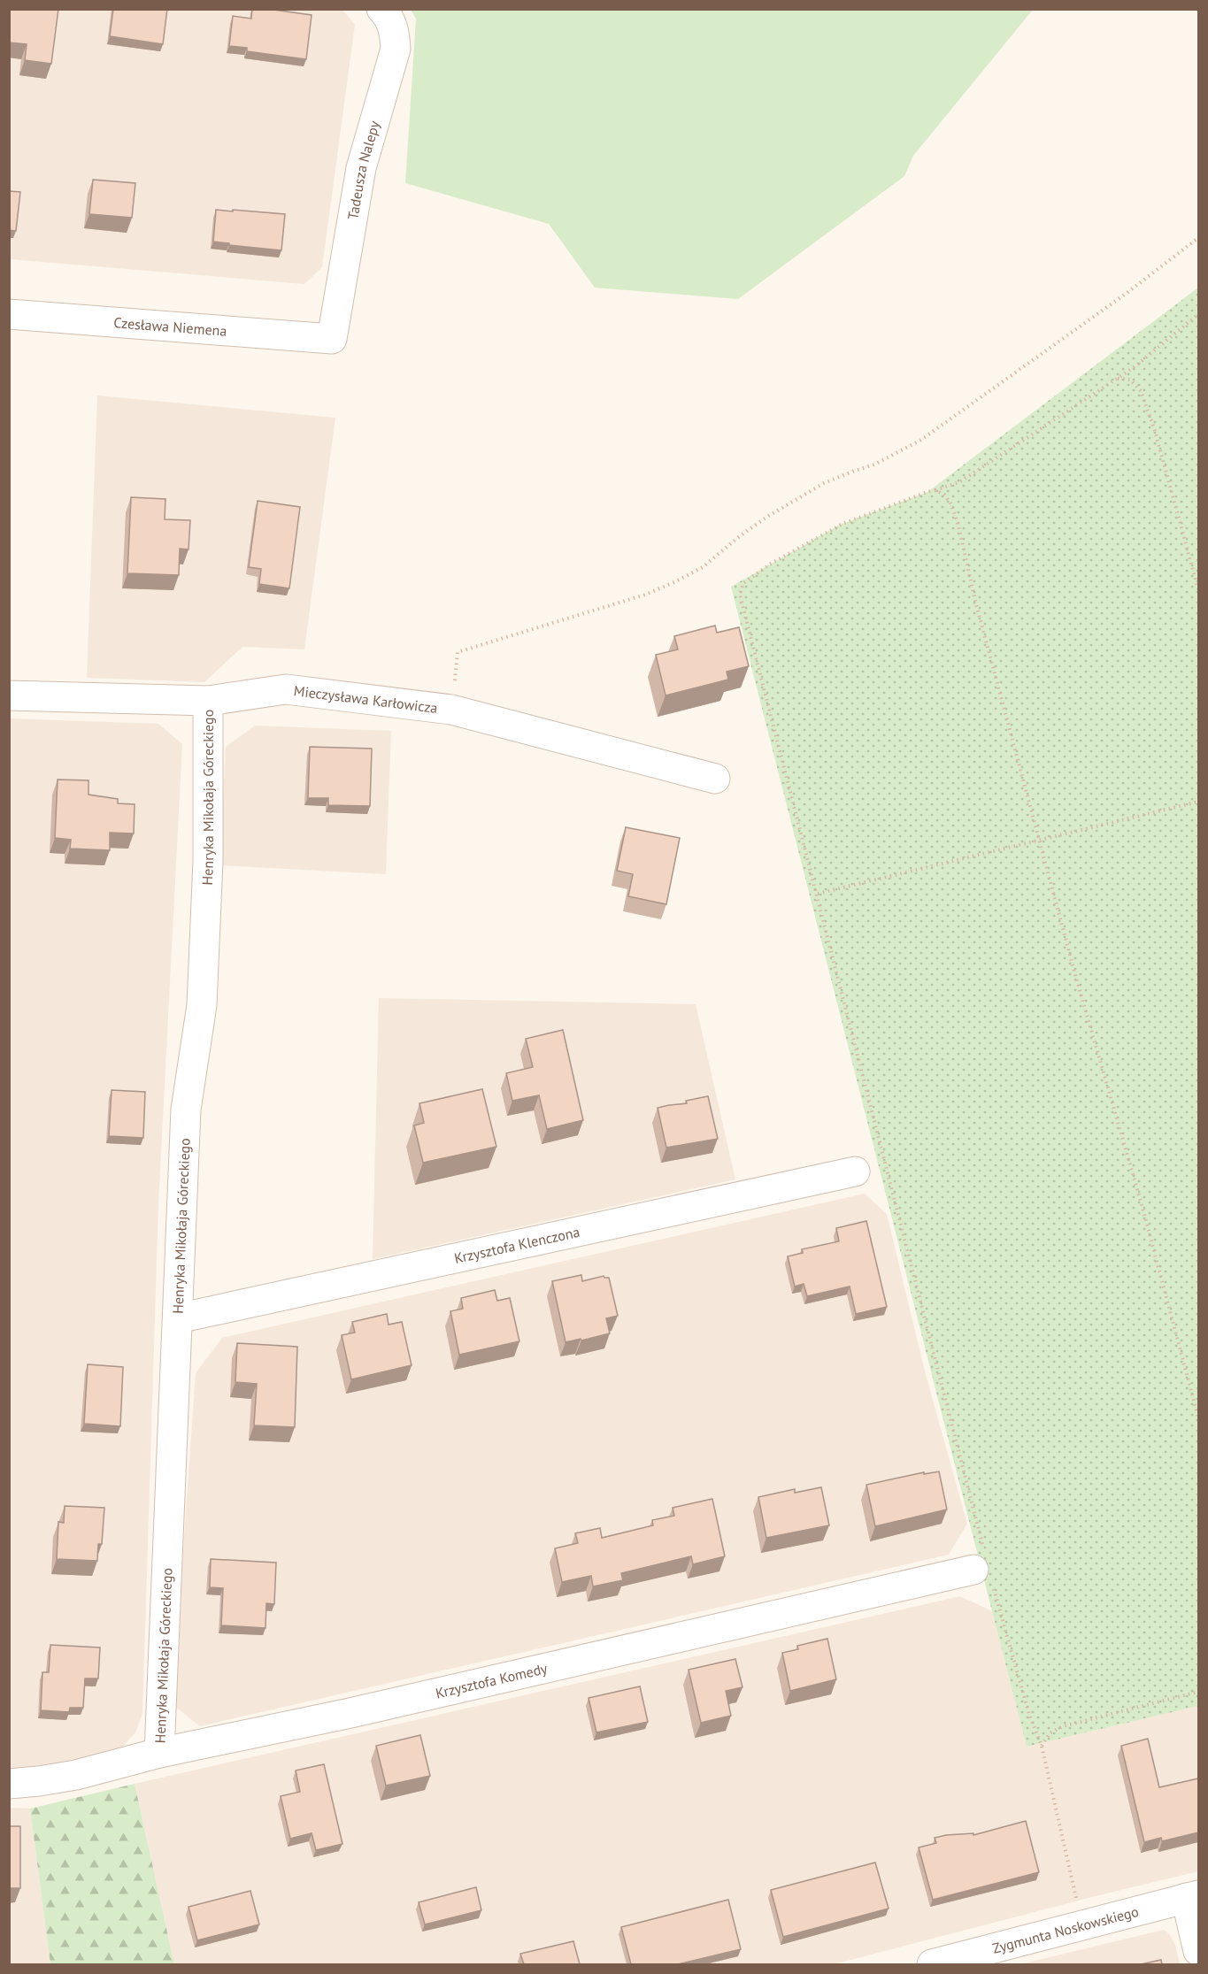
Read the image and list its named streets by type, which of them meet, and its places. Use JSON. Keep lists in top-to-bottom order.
{
  "streets": {
    "street": [
      "Tadeusza Nalepy",
      "Czesława Niemena",
      "Mieczysława Karłowicza",
      "Henryka Mikołaja Góreckiego",
      "Krzysztofa Klenczona",
      "Krzysztofa Komedy",
      "Zygmunta Noskowskiego"
    ]
  },
  "crossings": [
    ["Tadeusza Nalepy", "Czesława Niemena"],
    ["Mieczysława Karłowicza", "Henryka Mikołaja Góreckiego"],
    ["Henryka Mikołaja Góreckiego", "Krzysztofa Klenczona"],
    ["Henryka Mikołaja Góreckiego", "Krzysztofa Komedy"]
  ]
}
